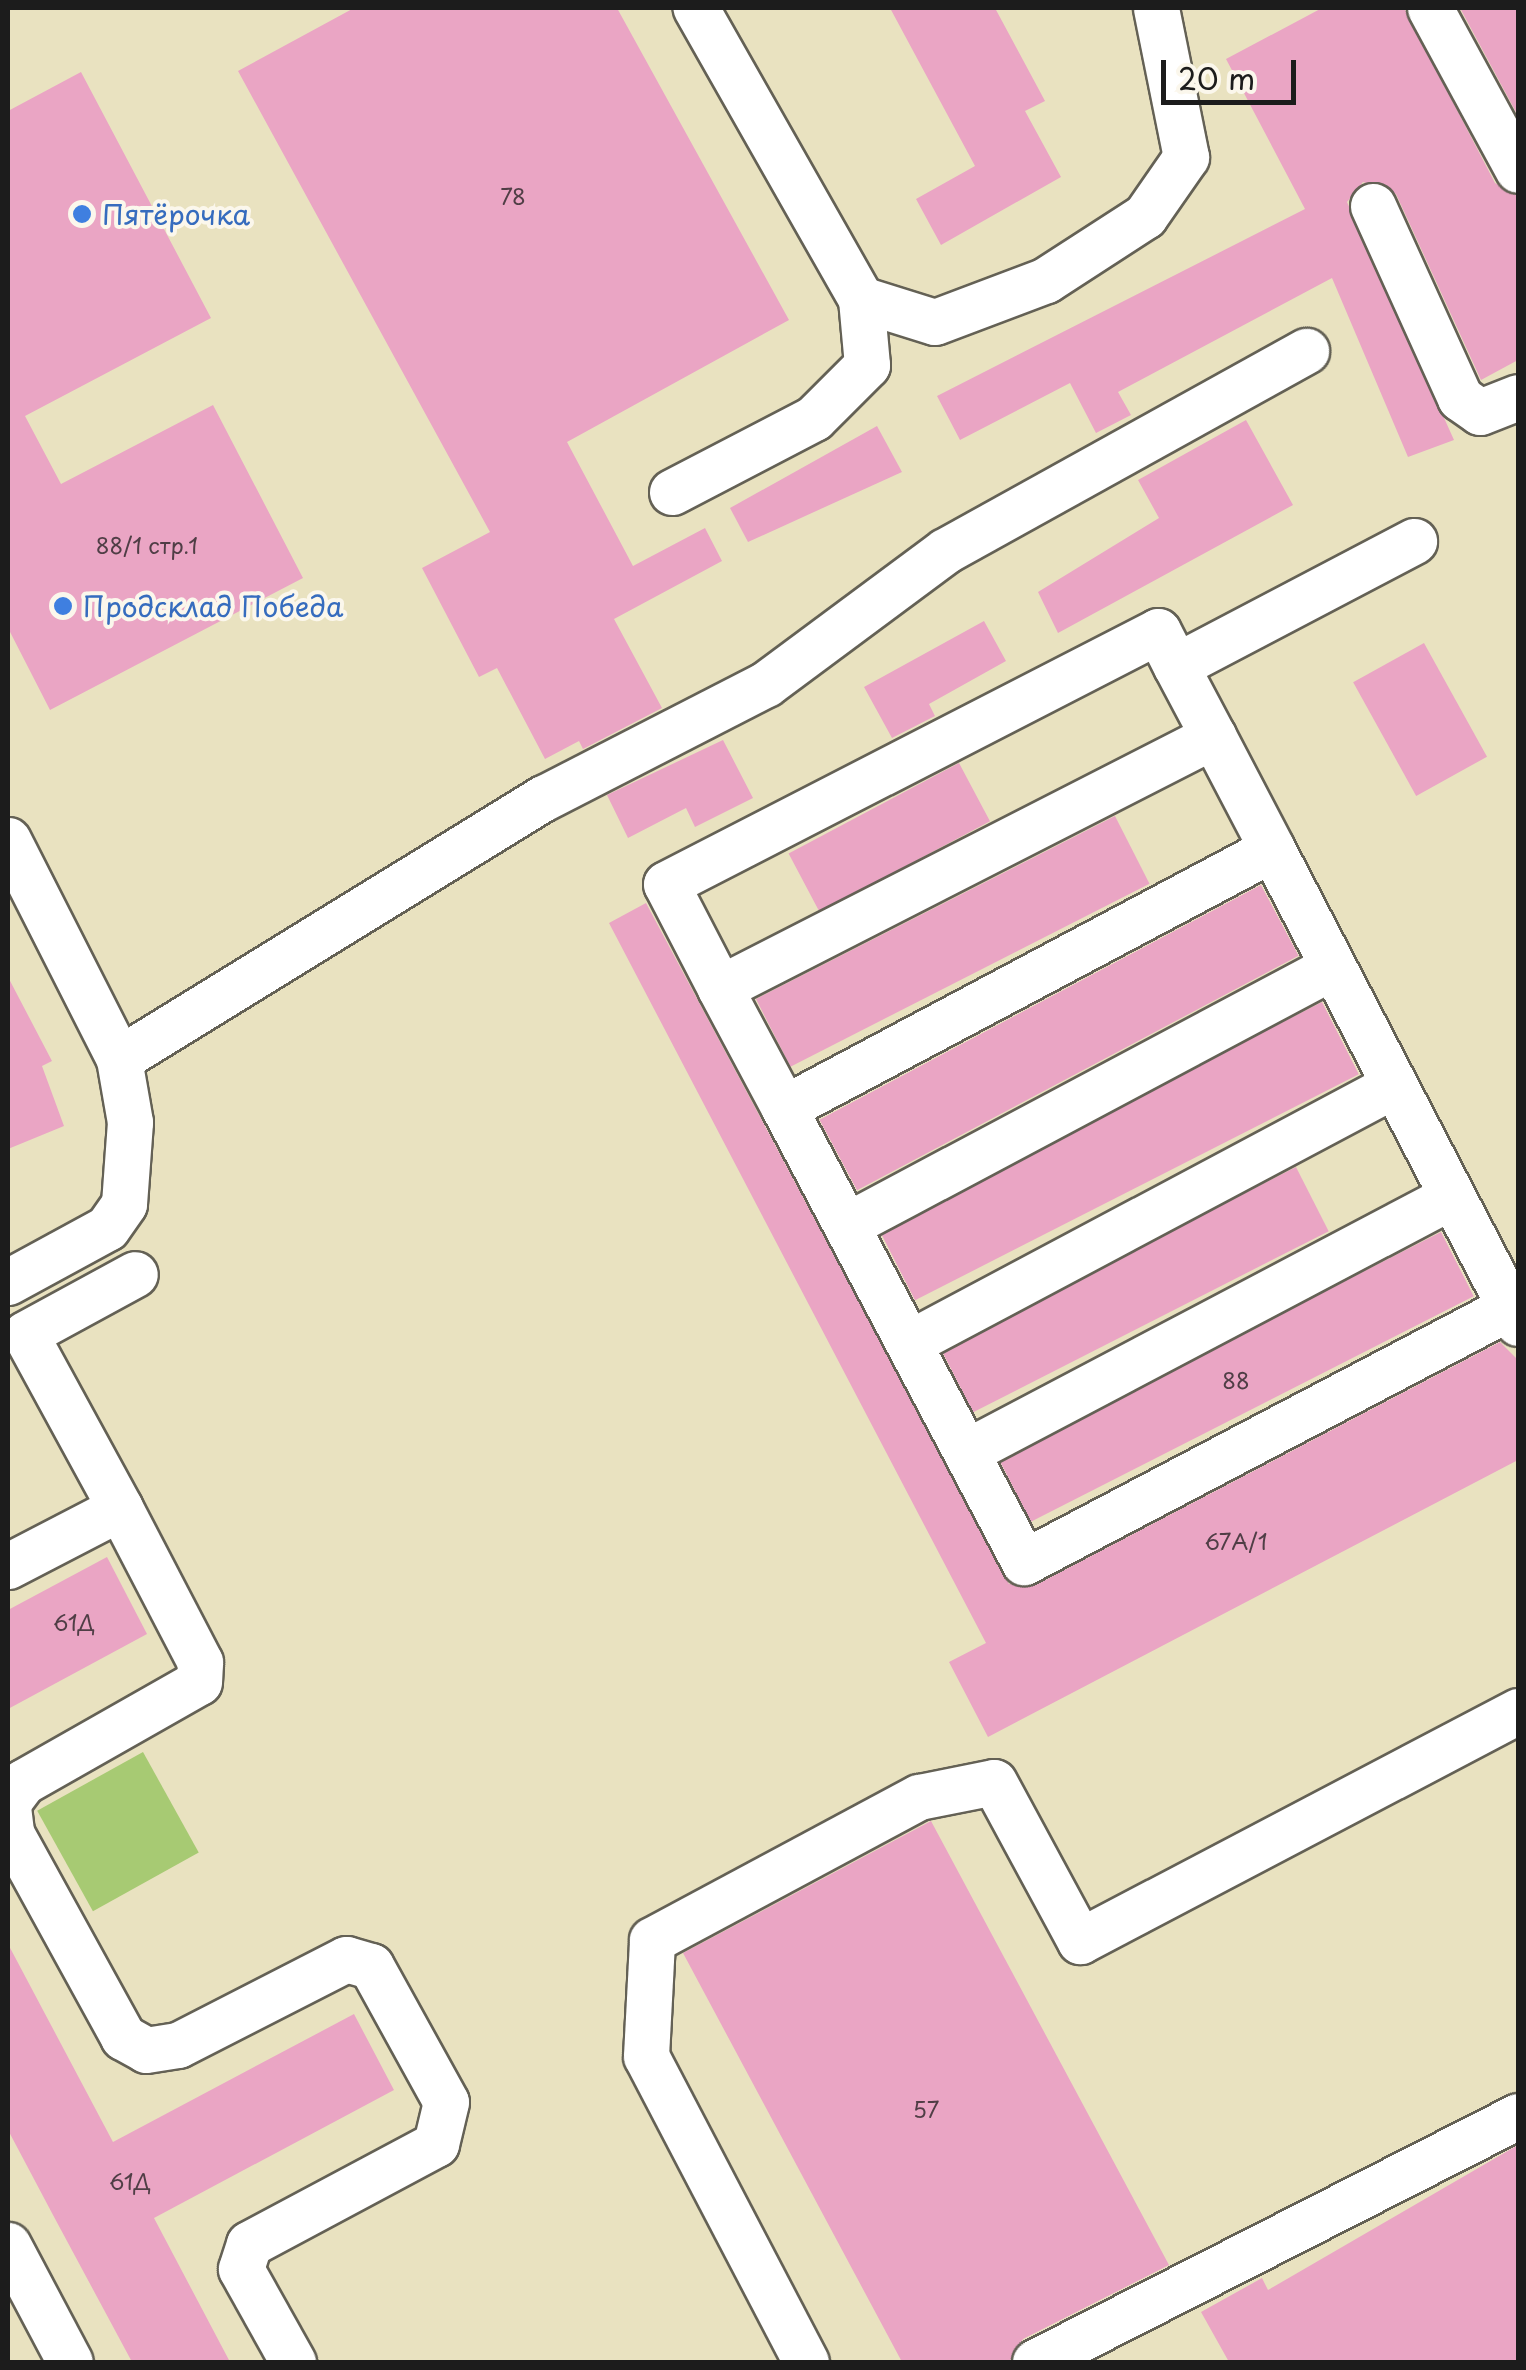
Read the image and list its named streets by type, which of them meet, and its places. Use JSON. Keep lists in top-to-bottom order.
{
  "places": ["Пятёрочка", "Продсклад Победа"],
  "house_numbers": [
    "78",
    "88/1 стр.1",
    "88",
    "67А/1",
    "61Д",
    "57",
    "61Д"
  ],
  "scale_bar": "20 m"
}
